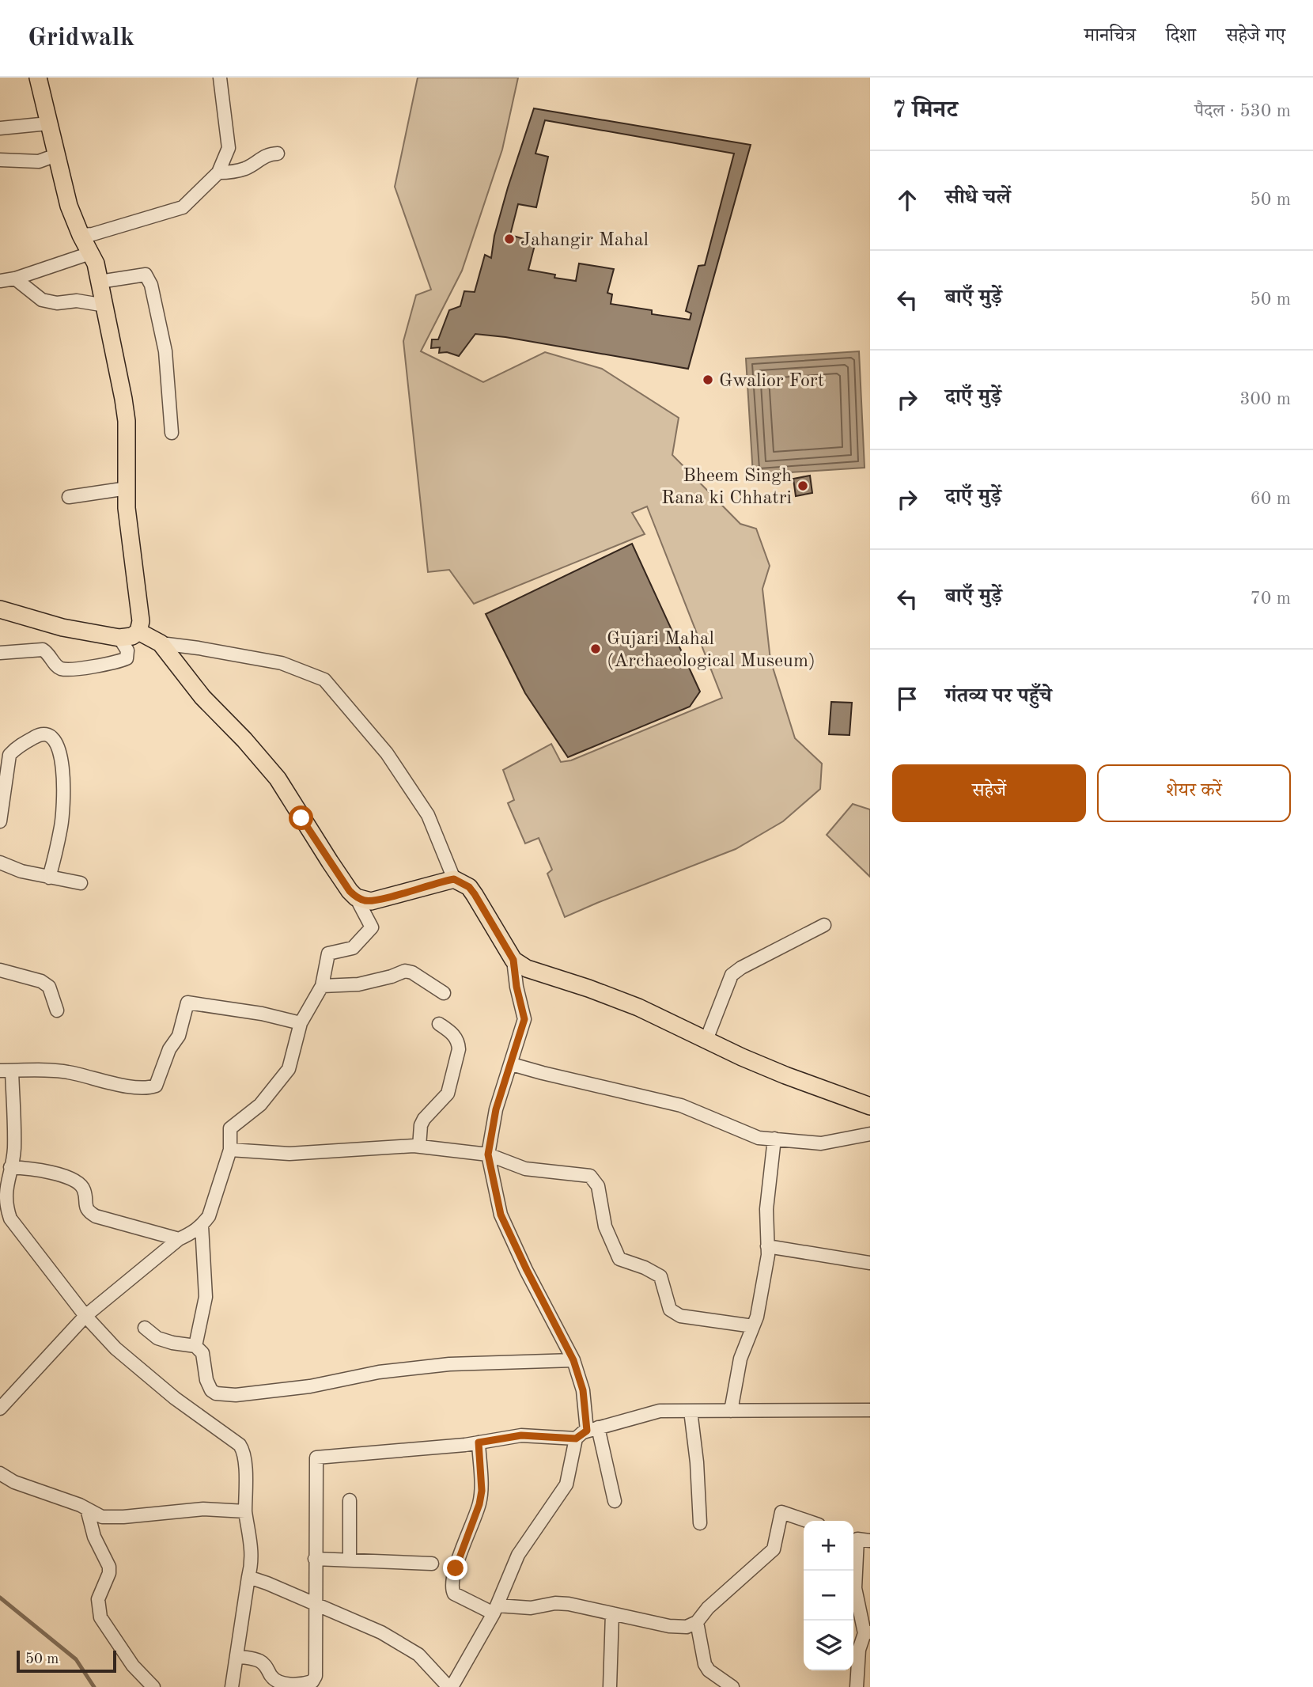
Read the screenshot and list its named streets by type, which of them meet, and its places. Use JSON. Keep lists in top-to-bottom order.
{
  "places": [
    "Jahangir Mahal",
    "Gwalior Fort",
    "Bheem Singh Rana ki Chhatri",
    "Gujari Mahal (Archaeological Museum)"
  ],
  "scale_bar": "50 m",
  "page": {
    "header": "Gridwalk",
    "nav": ["मानचित्र", "दिशा", "सहेजे गए"],
    "heading": ["7 मिनट", "पैदल · 530 m"],
    "list": [
      ["सीधे चलें", "50 m"],
      ["बाएँ मुड़ें", "50 m"],
      ["दाएँ मुड़ें", "300 m"],
      ["दाएँ मुड़ें", "60 m"],
      ["बाएँ मुड़ें", "70 m"],
      "गंतव्य पर पहुँचे"
    ],
    "buttons": ["सहेजें", "शेयर करें"],
    "map_buttons": ["+", "−"],
    "scale": "50 m"
  }
}
